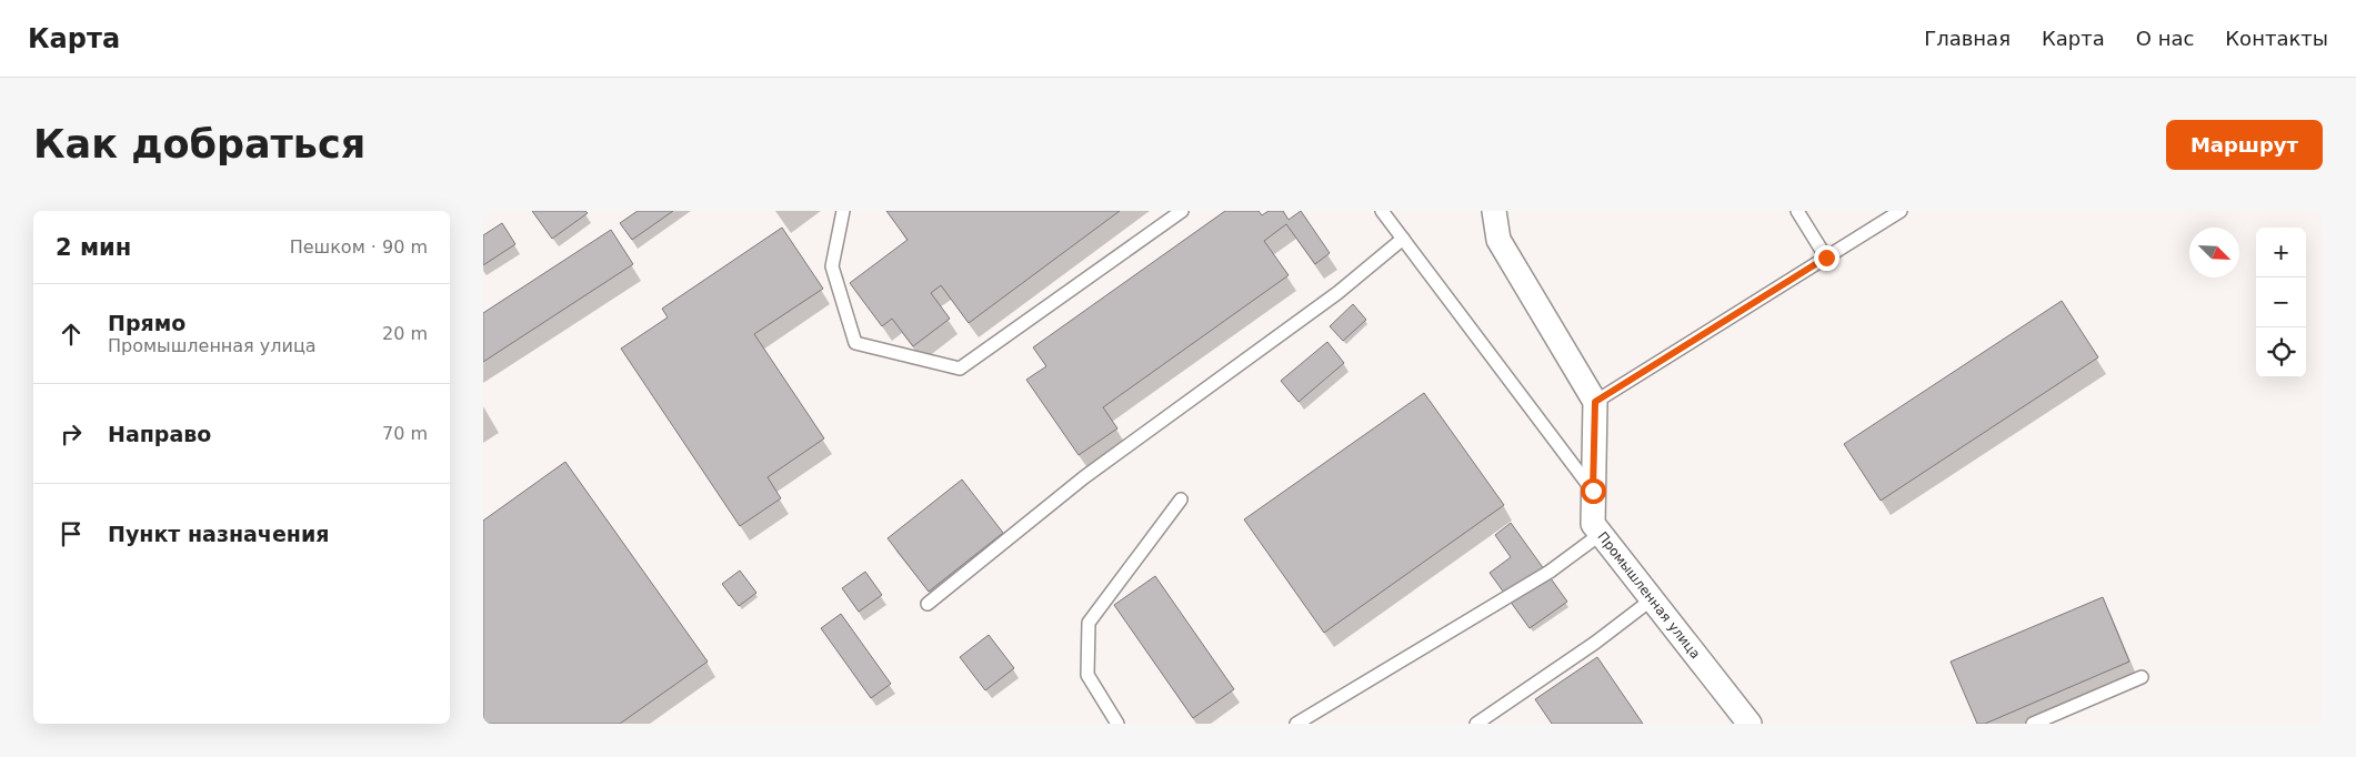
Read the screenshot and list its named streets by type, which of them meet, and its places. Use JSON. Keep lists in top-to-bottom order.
{
  "streets": {
    "street": ["Промышленная улица"]
  },
  "north": "bottom right",
  "page": {
    "header": "Карта",
    "nav": [
      "Главная",
      "Карта",
      "О нас",
      "Контакты"
    ],
    "buttons": "Маршрут",
    "title": "Как добраться",
    "heading": ["2 мин", "Пешком · 90 m"],
    "map_buttons": ["+", "−"],
    "list": [
      ["Прямо", "Промышленная улица", "20 m"],
      ["Направо", "70 m"],
      "Пункт назначения"
    ]
  }
}
